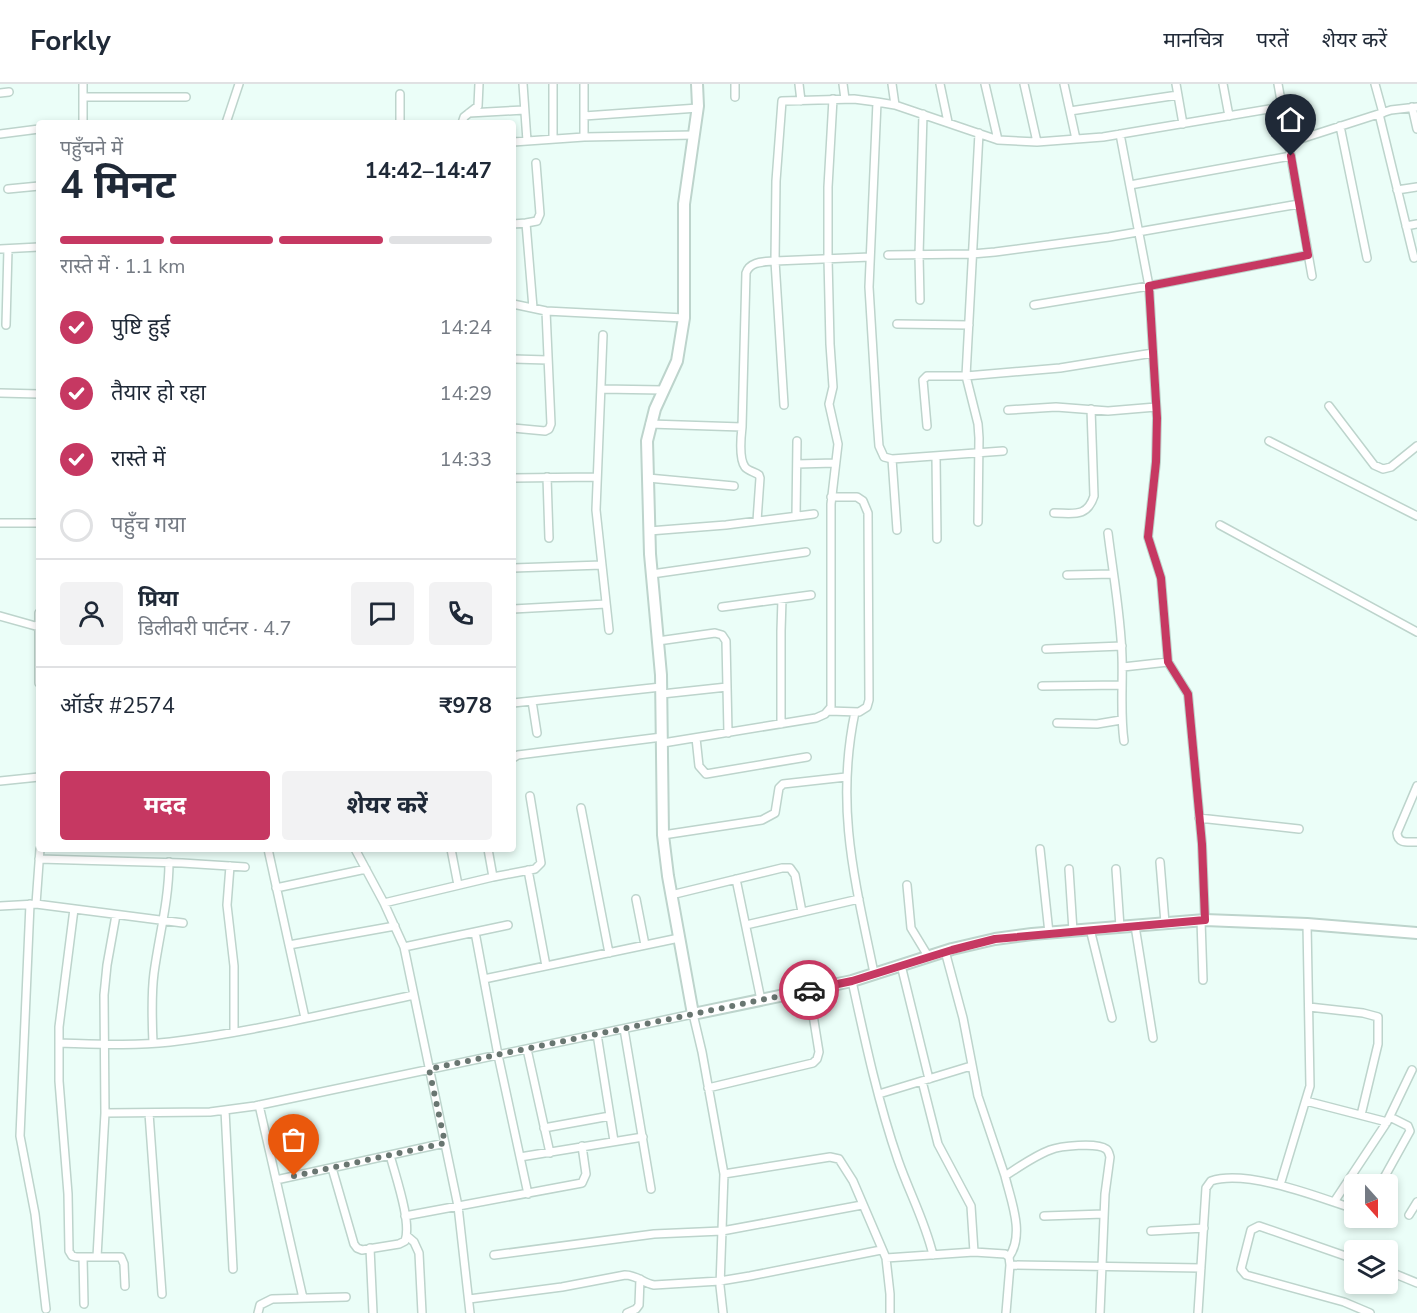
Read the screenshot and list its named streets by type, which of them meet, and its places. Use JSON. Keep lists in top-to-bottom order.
{
  "north": "bottom",
  "page": {
    "header": "Forkly",
    "nav": ["मानचित्र", "परतें", "शेयर करें"],
    "heading": ["4 मिनट", "पहुँचने में", "14:42–14:47"],
    "panel": [
      "प्रिया",
      "डिलीवरी पार्टनर · 4.7",
      "ऑर्डर #2574",
      "₹978"
    ],
    "bar": "रास्ते में · 1.1 km",
    "list": [
      ["पुष्टि हुई", "14:24"],
      ["तैयार हो रहा", "14:29"],
      ["रास्ते में", "14:33"],
      "पहुँच गया"
    ],
    "buttons": ["मदद", "शेयर करें"]
  }
}
